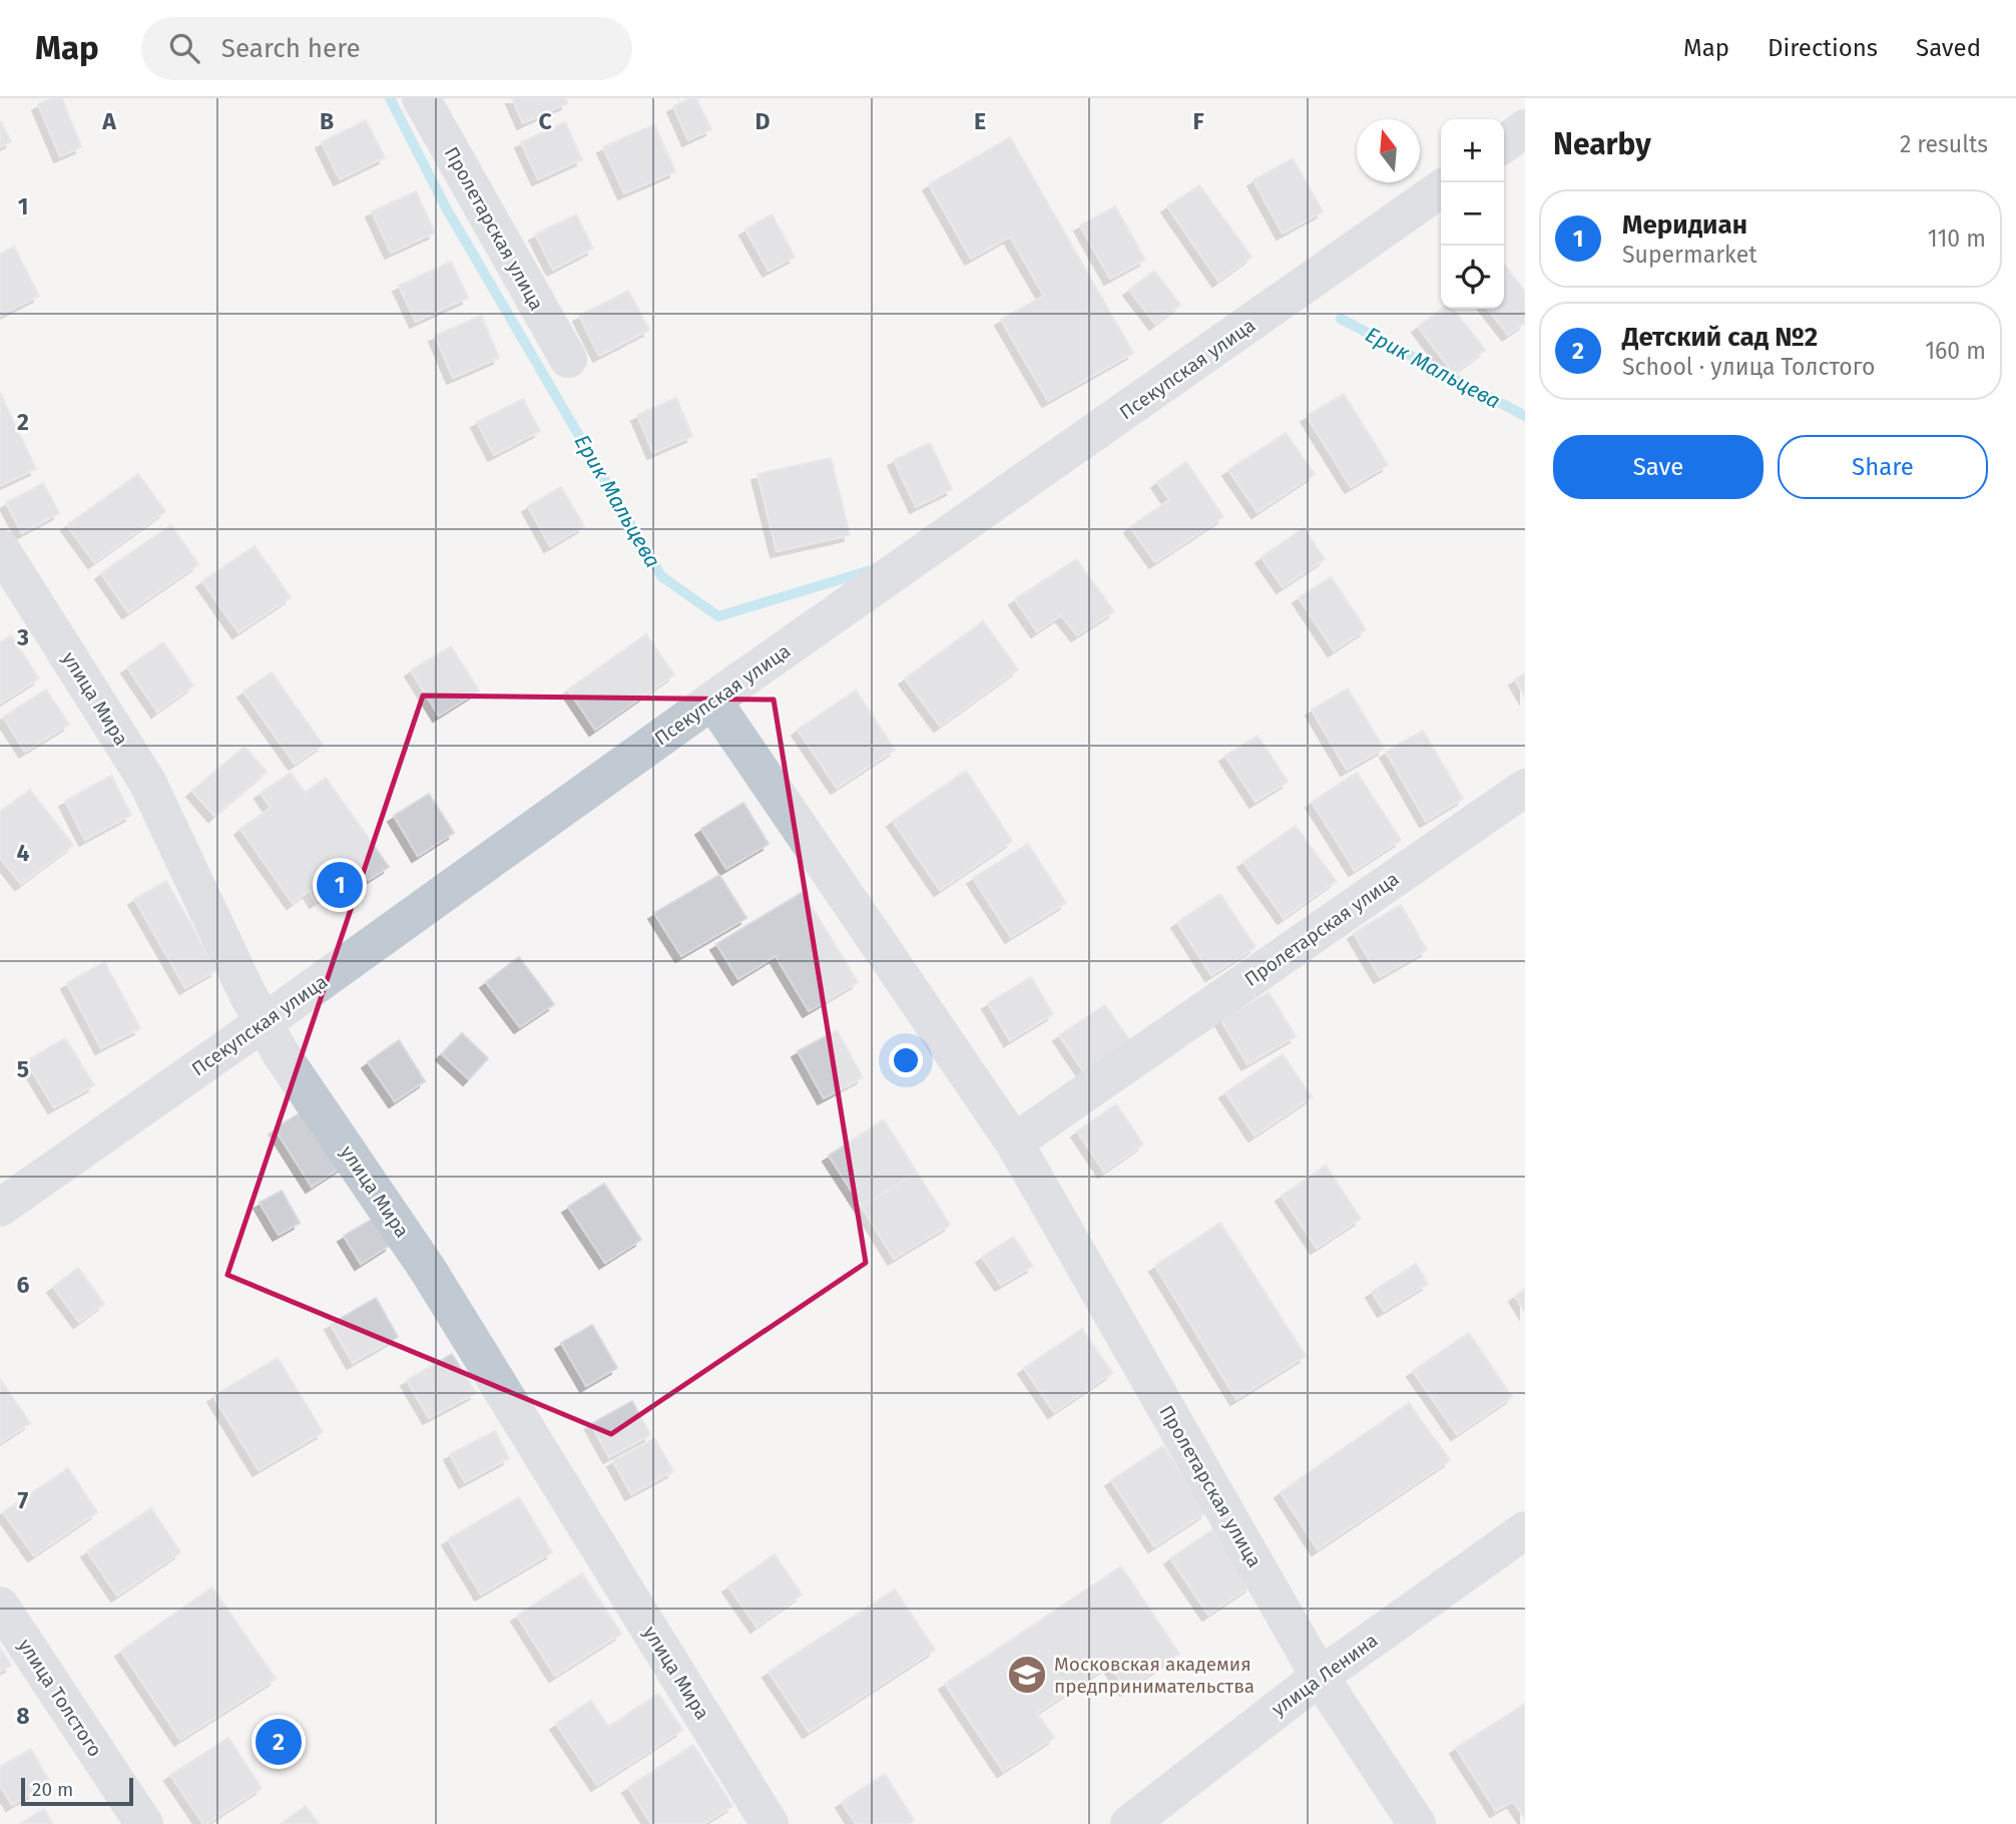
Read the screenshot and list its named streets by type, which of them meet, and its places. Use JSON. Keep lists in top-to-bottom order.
{
  "streets": {
    "street": [
      "Пролетарская улица",
      "Псекупская улица",
      "улица Мира",
      "улица Ленина",
      "улица Толстого"
    ]
  },
  "crossings": [
    ["Пролетарская улица", "Псекупская улица"],
    ["Пролетарская улица", "улица Ленина"],
    ["Псекупская улица", "улица Мира"]
  ],
  "water": ["Ерик Мальцева"],
  "places": {
    "school or university": ["Московская академия предпринимательства"]
  },
  "scale_bar": "20 m",
  "north": "top",
  "page": {
    "header": "Map",
    "search": "Search here",
    "nav": ["Map", "Directions", "Saved"],
    "heading": ["Nearby", "2 results"],
    "map_buttons": ["+", "−"],
    "list": [
      {
        "mark": "1",
        "name": "Меридиан",
        "note": "Supermarket",
        "value": "110 m"
      },
      {
        "mark": "2",
        "name": "Детский сад №2",
        "note": "School · улица Толстого",
        "value": "160 m"
      }
    ],
    "buttons": ["Save", "Share"],
    "pins": ["1", "2"],
    "scale": "20 m"
  },
  "grid": {
    "columns": [
      "A",
      "B",
      "C",
      "D",
      "E",
      "F"
    ],
    "rows": [
      "1",
      "2",
      "3",
      "4",
      "5",
      "6",
      "7",
      "8"
    ]
  }
}
